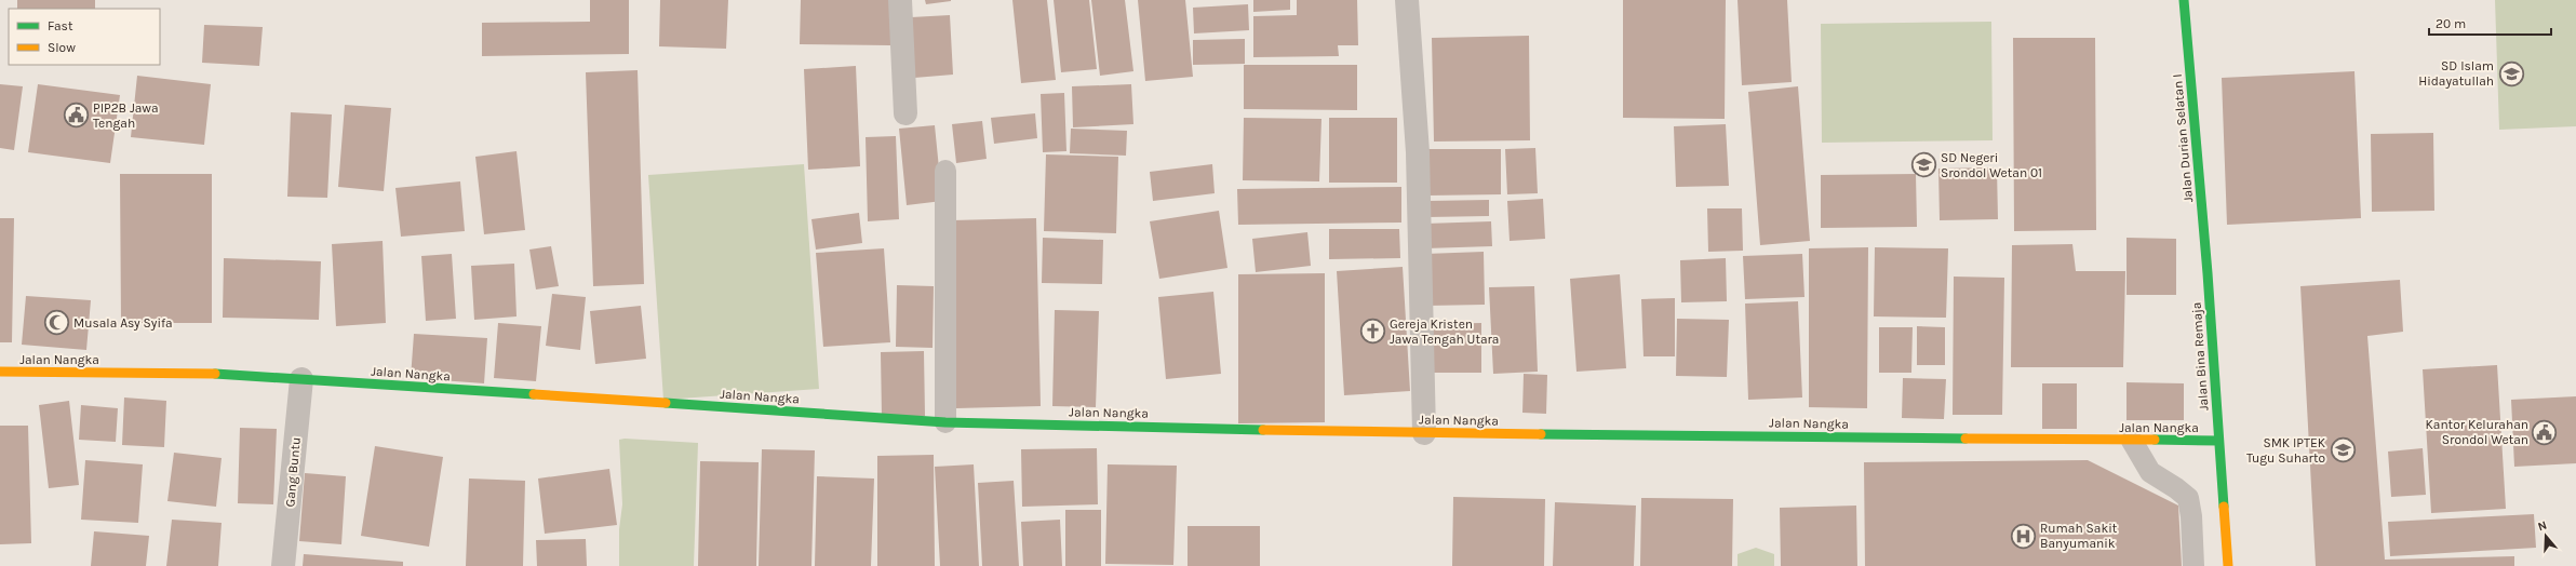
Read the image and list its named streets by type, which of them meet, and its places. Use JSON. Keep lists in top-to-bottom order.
{
  "streets": {
    "street": [
      "Jalan Durian Selatan I",
      "Jalan Bina Remaja",
      "Jalan Nangka",
      "Gang Buntu"
    ]
  },
  "crossings": [
    ["Jalan Durian Selatan I", "Jalan Bina Remaja"],
    ["Jalan Bina Remaja", "Jalan Nangka"],
    ["Jalan Nangka", "Gang Buntu"]
  ],
  "places": {
    "school or university": ["SD Islam Hidayatullah", "SD Negeri Srondol Wetan 01", "SMK IPTEK Tugu Suharto"],
    "public building": ["PIP2B Jawa Tengah", "Kantor Kelurahan Srondol Wetan"],
    "mosque": ["Musala Asy Syifa"],
    "church": ["Gereja Kristen Jawa Tengah Utara"],
    "hospital": ["Rumah Sakit Banyumanik"]
  },
  "legend": ["Fast", "Slow"],
  "scale_bar": "20 m",
  "north": "top"
}
